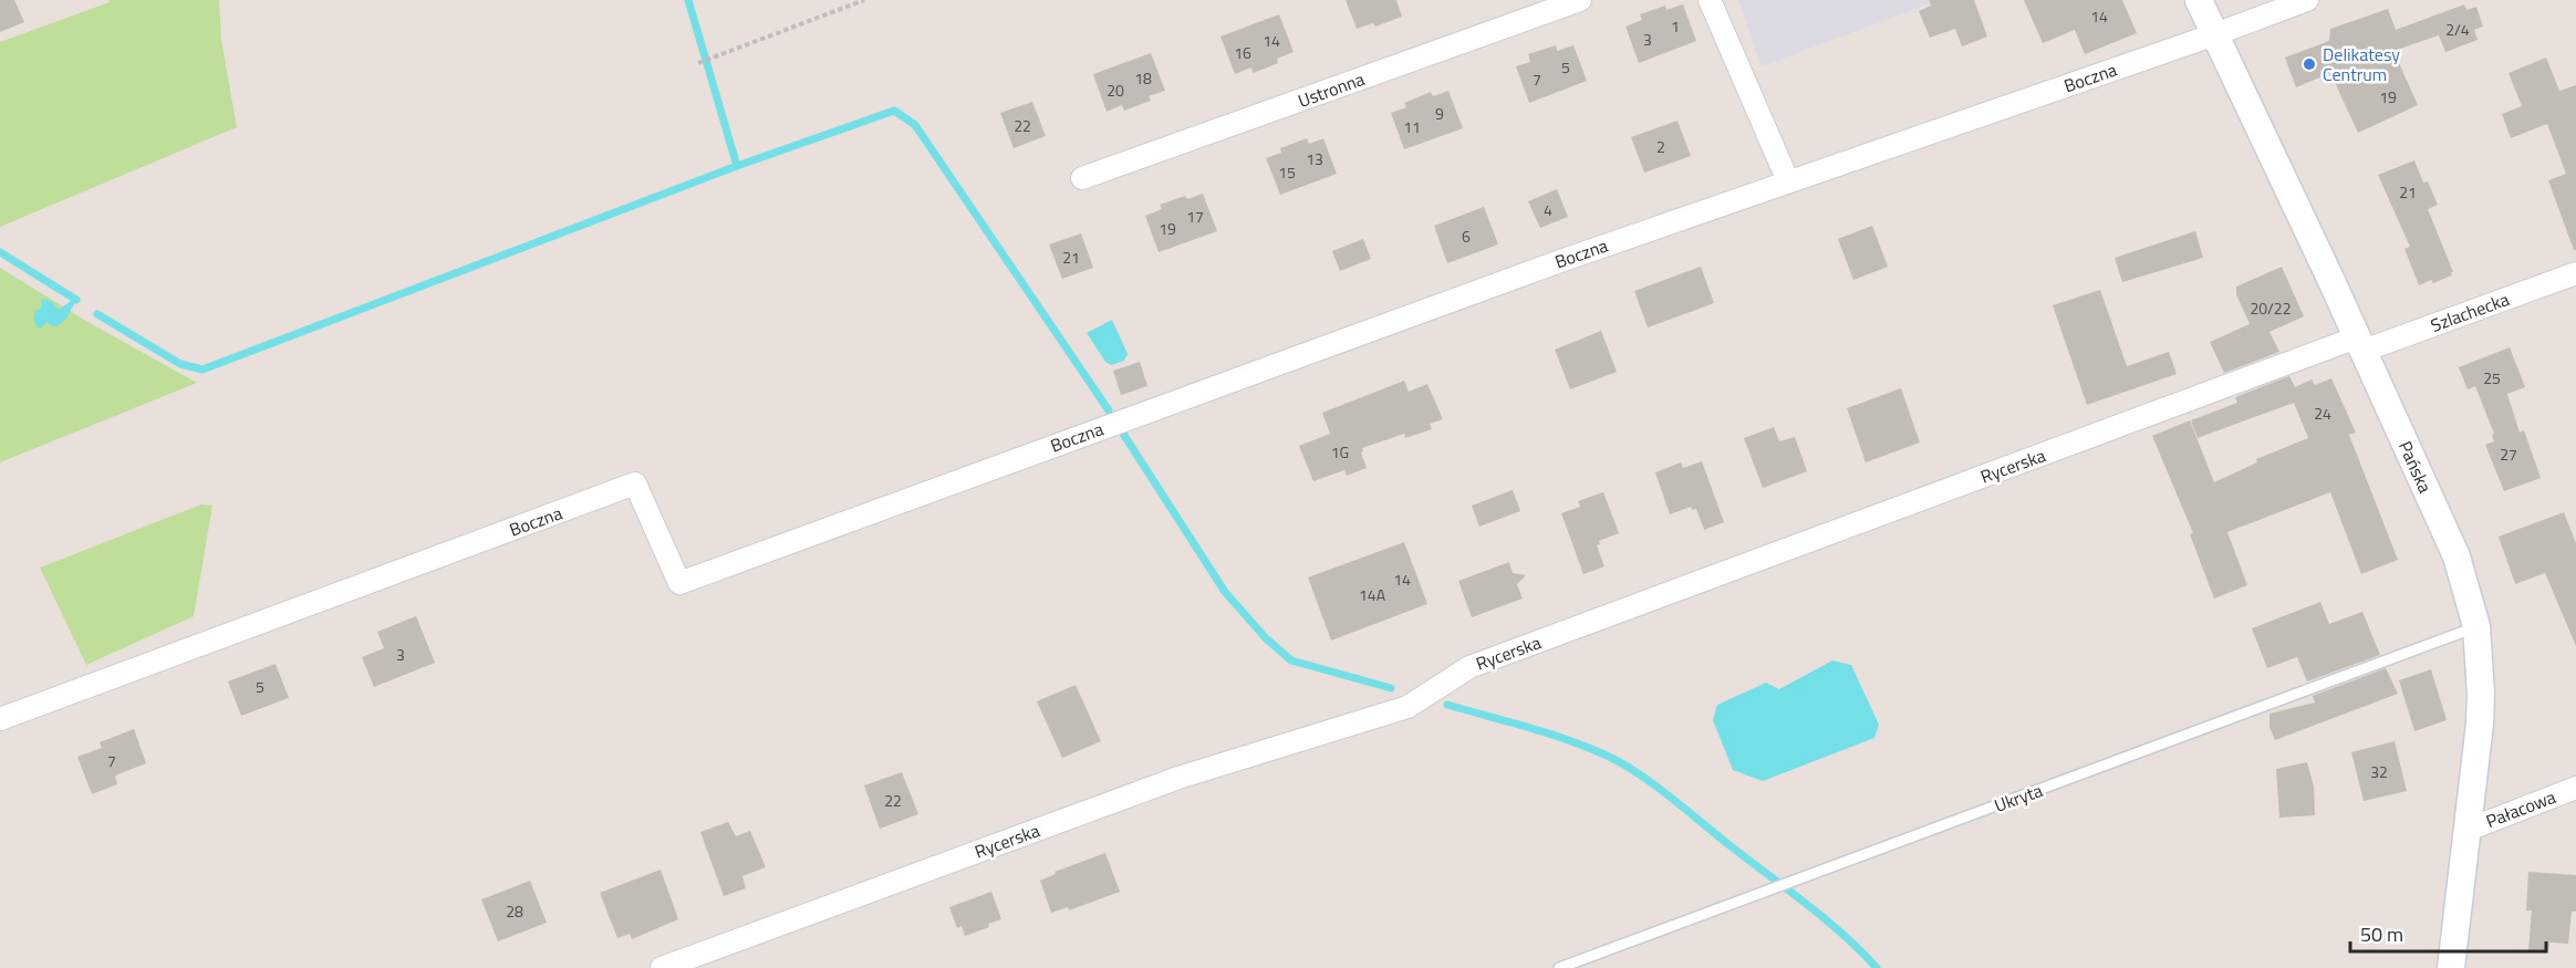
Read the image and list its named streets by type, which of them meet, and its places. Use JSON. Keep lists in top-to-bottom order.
{
  "streets": {
    "street": [
      "Boczna",
      "Ustronna",
      "Szlachecka",
      "Rycerska",
      "Pańska",
      "Pałacowa"
    ],
    "lane": ["Ukryta"]
  },
  "crossings": [
    ["Boczna", "Pańska"],
    ["Szlachecka", "Rycerska"],
    ["Szlachecka", "Pańska"],
    ["Rycerska", "Pańska"],
    ["Pańska", "Ukryta"],
    ["Pańska", "Pałacowa"]
  ],
  "places": ["Delikatesy Centrum"],
  "house_numbers": [
    "14",
    "1",
    "2/4",
    "3",
    "14",
    "16",
    "5",
    "18",
    "7",
    "20",
    "19",
    "9",
    "22",
    "11",
    "2",
    "13",
    "15",
    "21",
    "4",
    "17",
    "19",
    "6",
    "21",
    "20/22",
    "25",
    "24",
    "1G",
    "27",
    "14",
    "14A",
    "3",
    "5",
    "7",
    "32",
    "22",
    "28"
  ],
  "scale_bar": "50 m"
}
